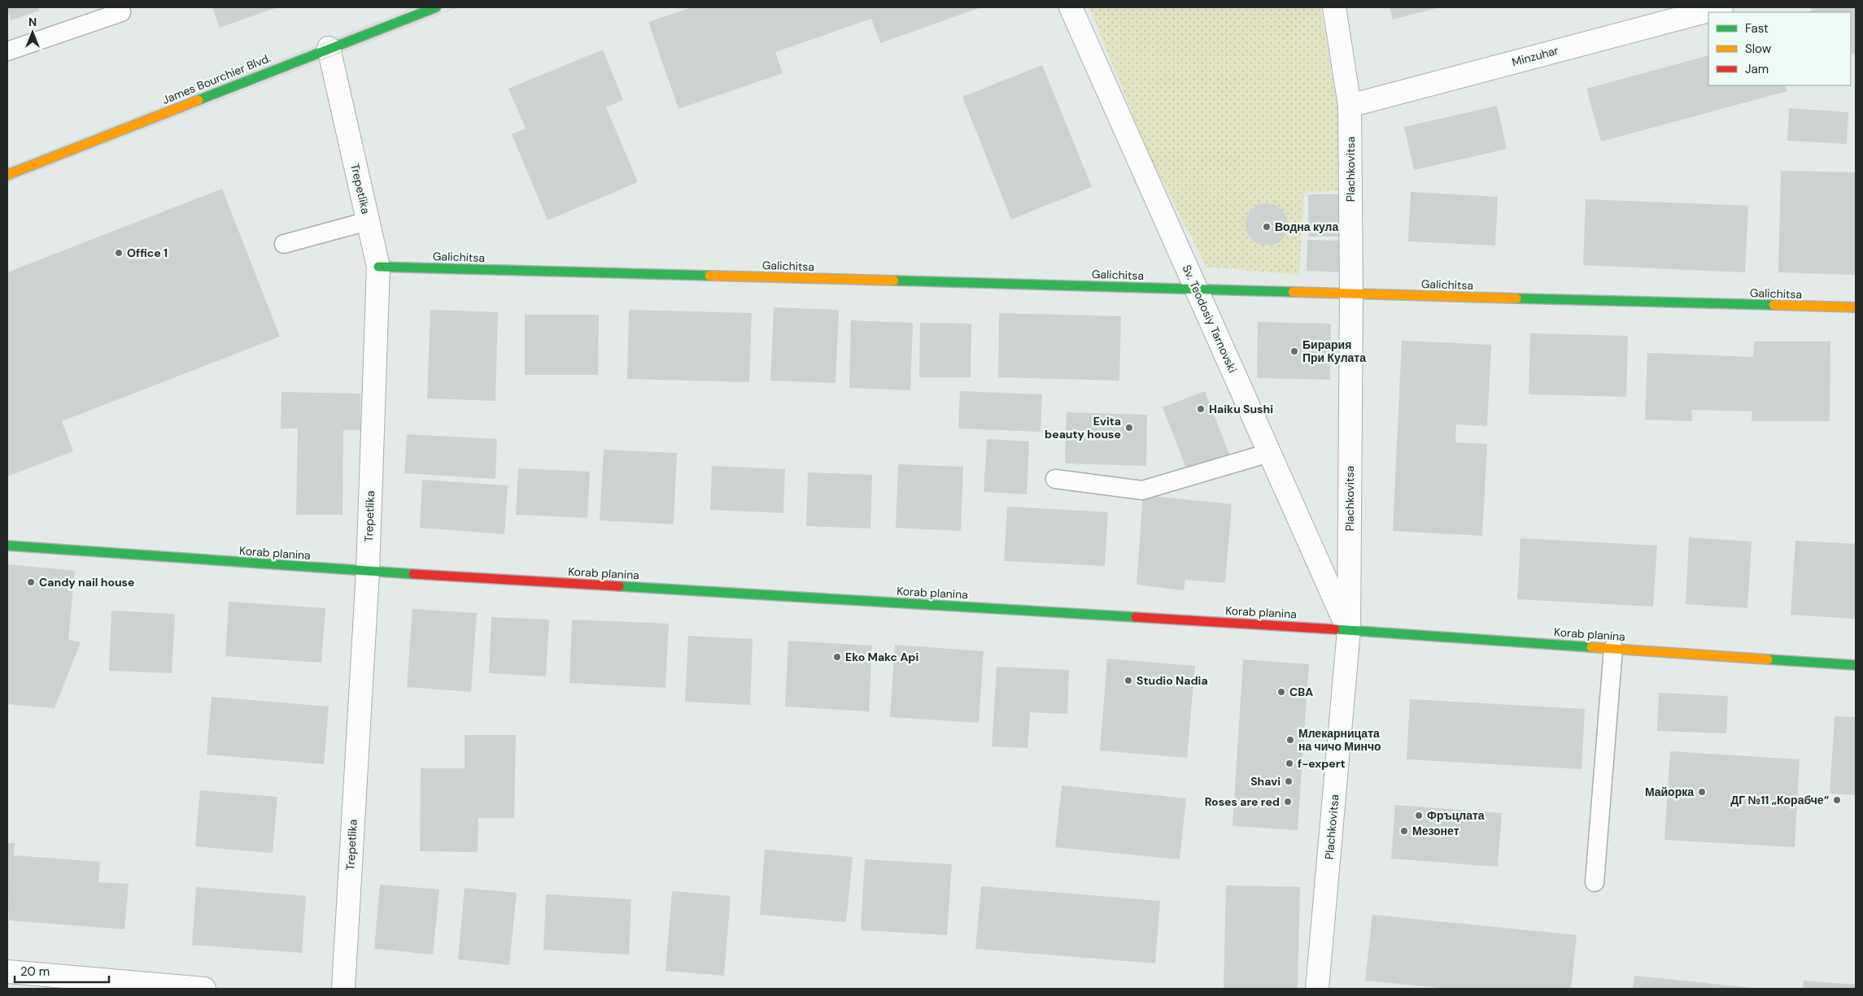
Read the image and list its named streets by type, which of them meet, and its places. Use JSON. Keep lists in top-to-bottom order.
{
  "streets": {
    "street": [
      "Minzuhar",
      "James Bourchier Blvd.",
      "Plachkovitsa",
      "Trepetlika",
      "Galichitsa",
      "Sv. Teodosiy Tarnovski",
      "Korab planina"
    ]
  },
  "crossings": [
    ["Minzuhar", "Plachkovitsa"],
    ["James Bourchier Blvd.", "Trepetlika"],
    ["Plachkovitsa", "Galichitsa"],
    ["Plachkovitsa", "Sv. Teodosiy Tarnovski"],
    ["Plachkovitsa", "Korab planina"],
    ["Trepetlika", "Galichitsa"],
    ["Trepetlika", "Korab planina"],
    ["Galichitsa", "Sv. Teodosiy Tarnovski"],
    ["Sv. Teodosiy Tarnovski", "Korab planina"]
  ],
  "places": [
    "Водна кула",
    "Office 1",
    "Бирария При Кулата",
    "Haiku Sushi",
    "Evita beauty house",
    "Candy nail house",
    "Eko Makc Api",
    "Studio Nadia",
    "CBA",
    "Млекарницата на чичо Минчо",
    "f-expert",
    "Shavi",
    "Майорка",
    "ДГ №11 „Корабче“",
    "Roses are red",
    "Фръцлата",
    "Мезонет"
  ],
  "legend": ["Fast", "Slow", "Jam"],
  "scale_bar": "20 m",
  "north": "top"
}
